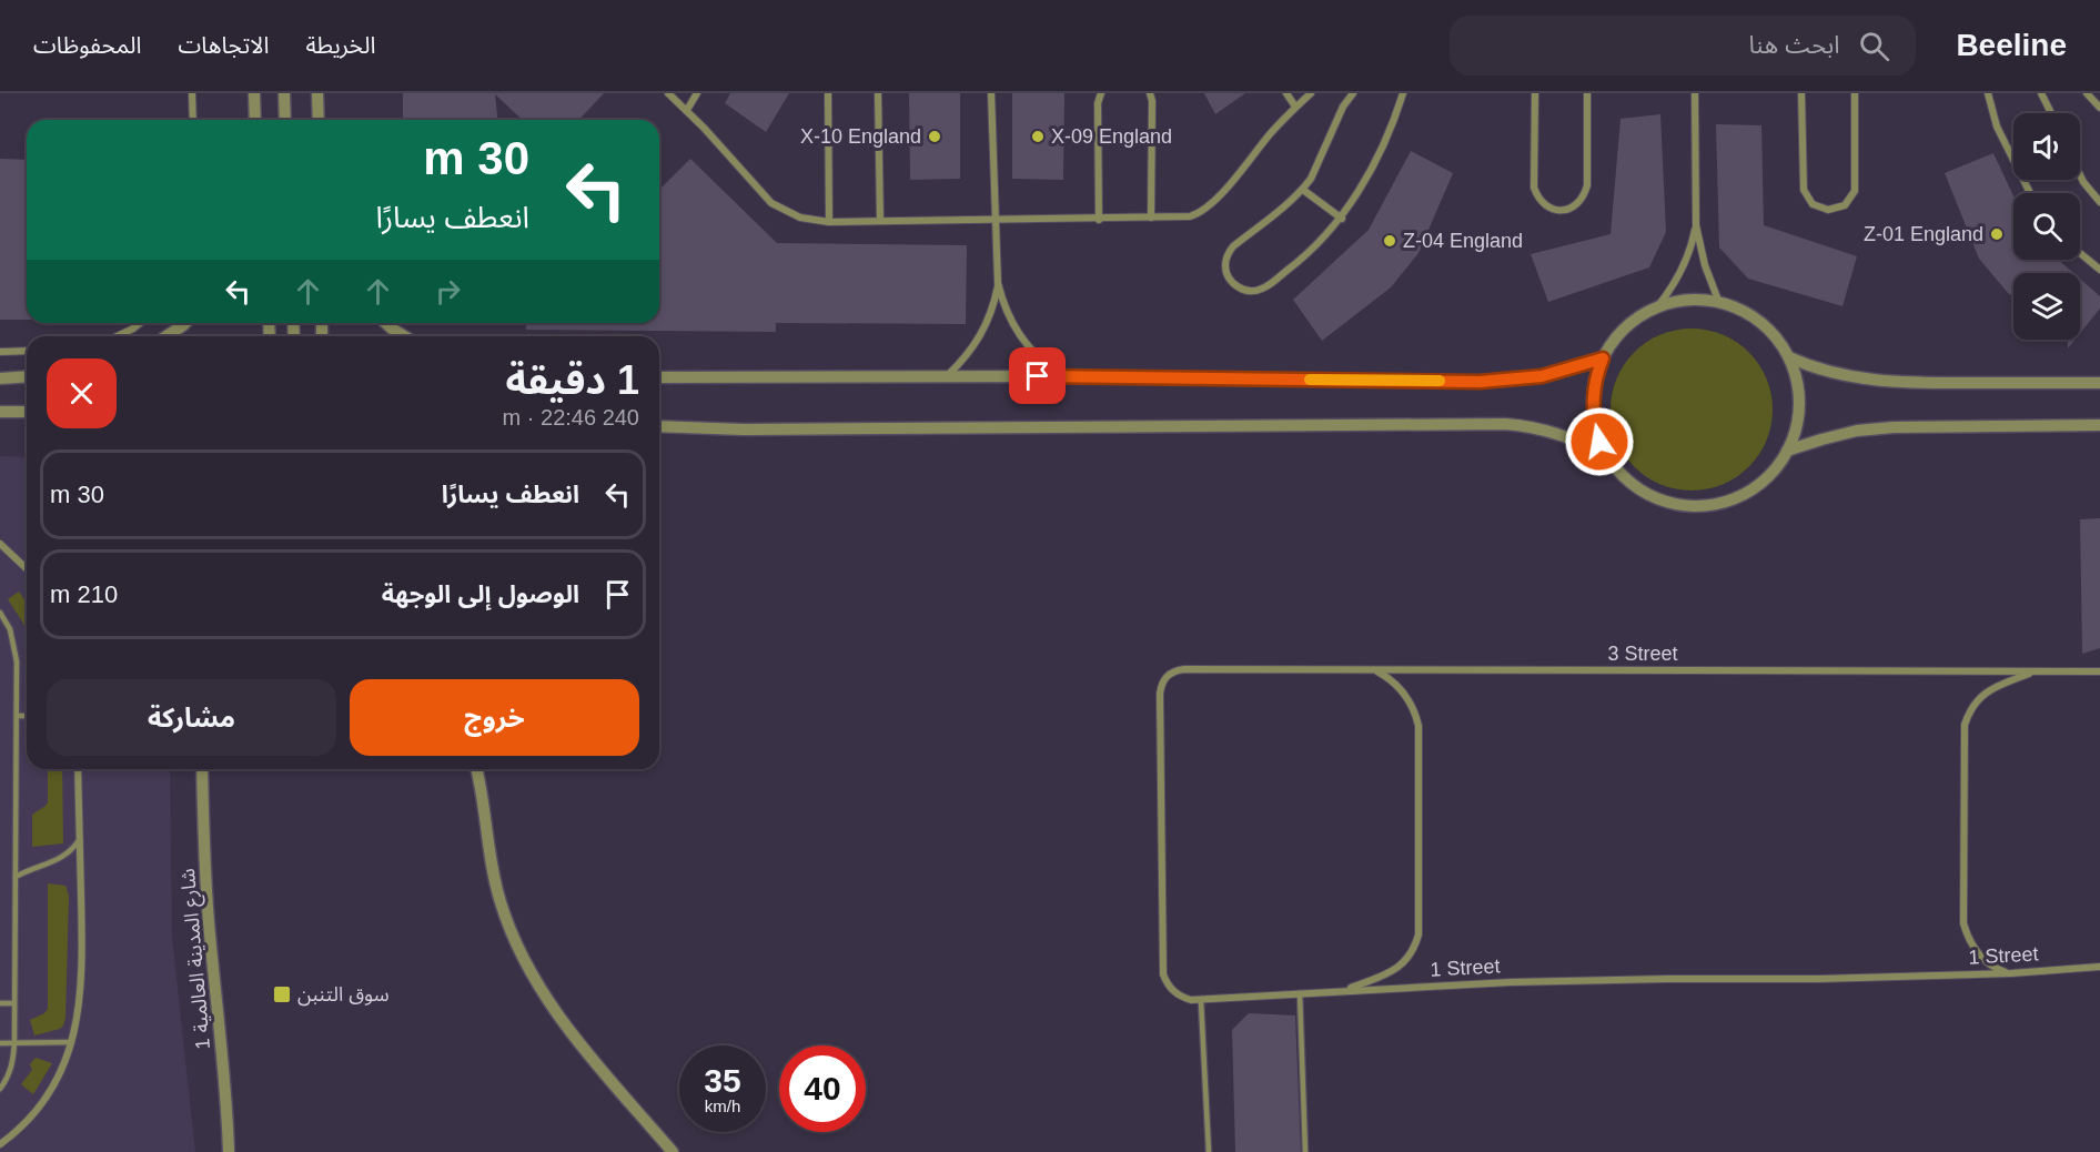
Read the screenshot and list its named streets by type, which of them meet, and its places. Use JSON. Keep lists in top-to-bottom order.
{
  "streets": {
    "street": ["3 Street", "1 Street", "شارع المدينة العالمية 1"]
  },
  "crossings": [
    ["3 Street", "1 Street"]
  ],
  "places": {
    "other": [
      "X-10 England",
      "X-09 England",
      "Z-01 England",
      "Z-04 England"
    ],
    "transit": ["سوق التنبن"]
  },
  "page": {
    "header": "Beeline",
    "search": "ابحث هنا",
    "nav": ["الخريطة", "الاتجاهات", "المحفوظات"],
    "turn": ["30 m", "انعطف يسارًا"],
    "heading": ["1 دقيقة", "240 m · 22:46"],
    "list": [
      {
        "name": "انعطف يسارًا",
        "value": "30 m"
      },
      {
        "name": "الوصول إلى الوجهة",
        "value": "210 m"
      }
    ],
    "buttons": ["خروج", "مشاركة"],
    "speed": "35 km/h",
    "limit": "40"
  }
}
